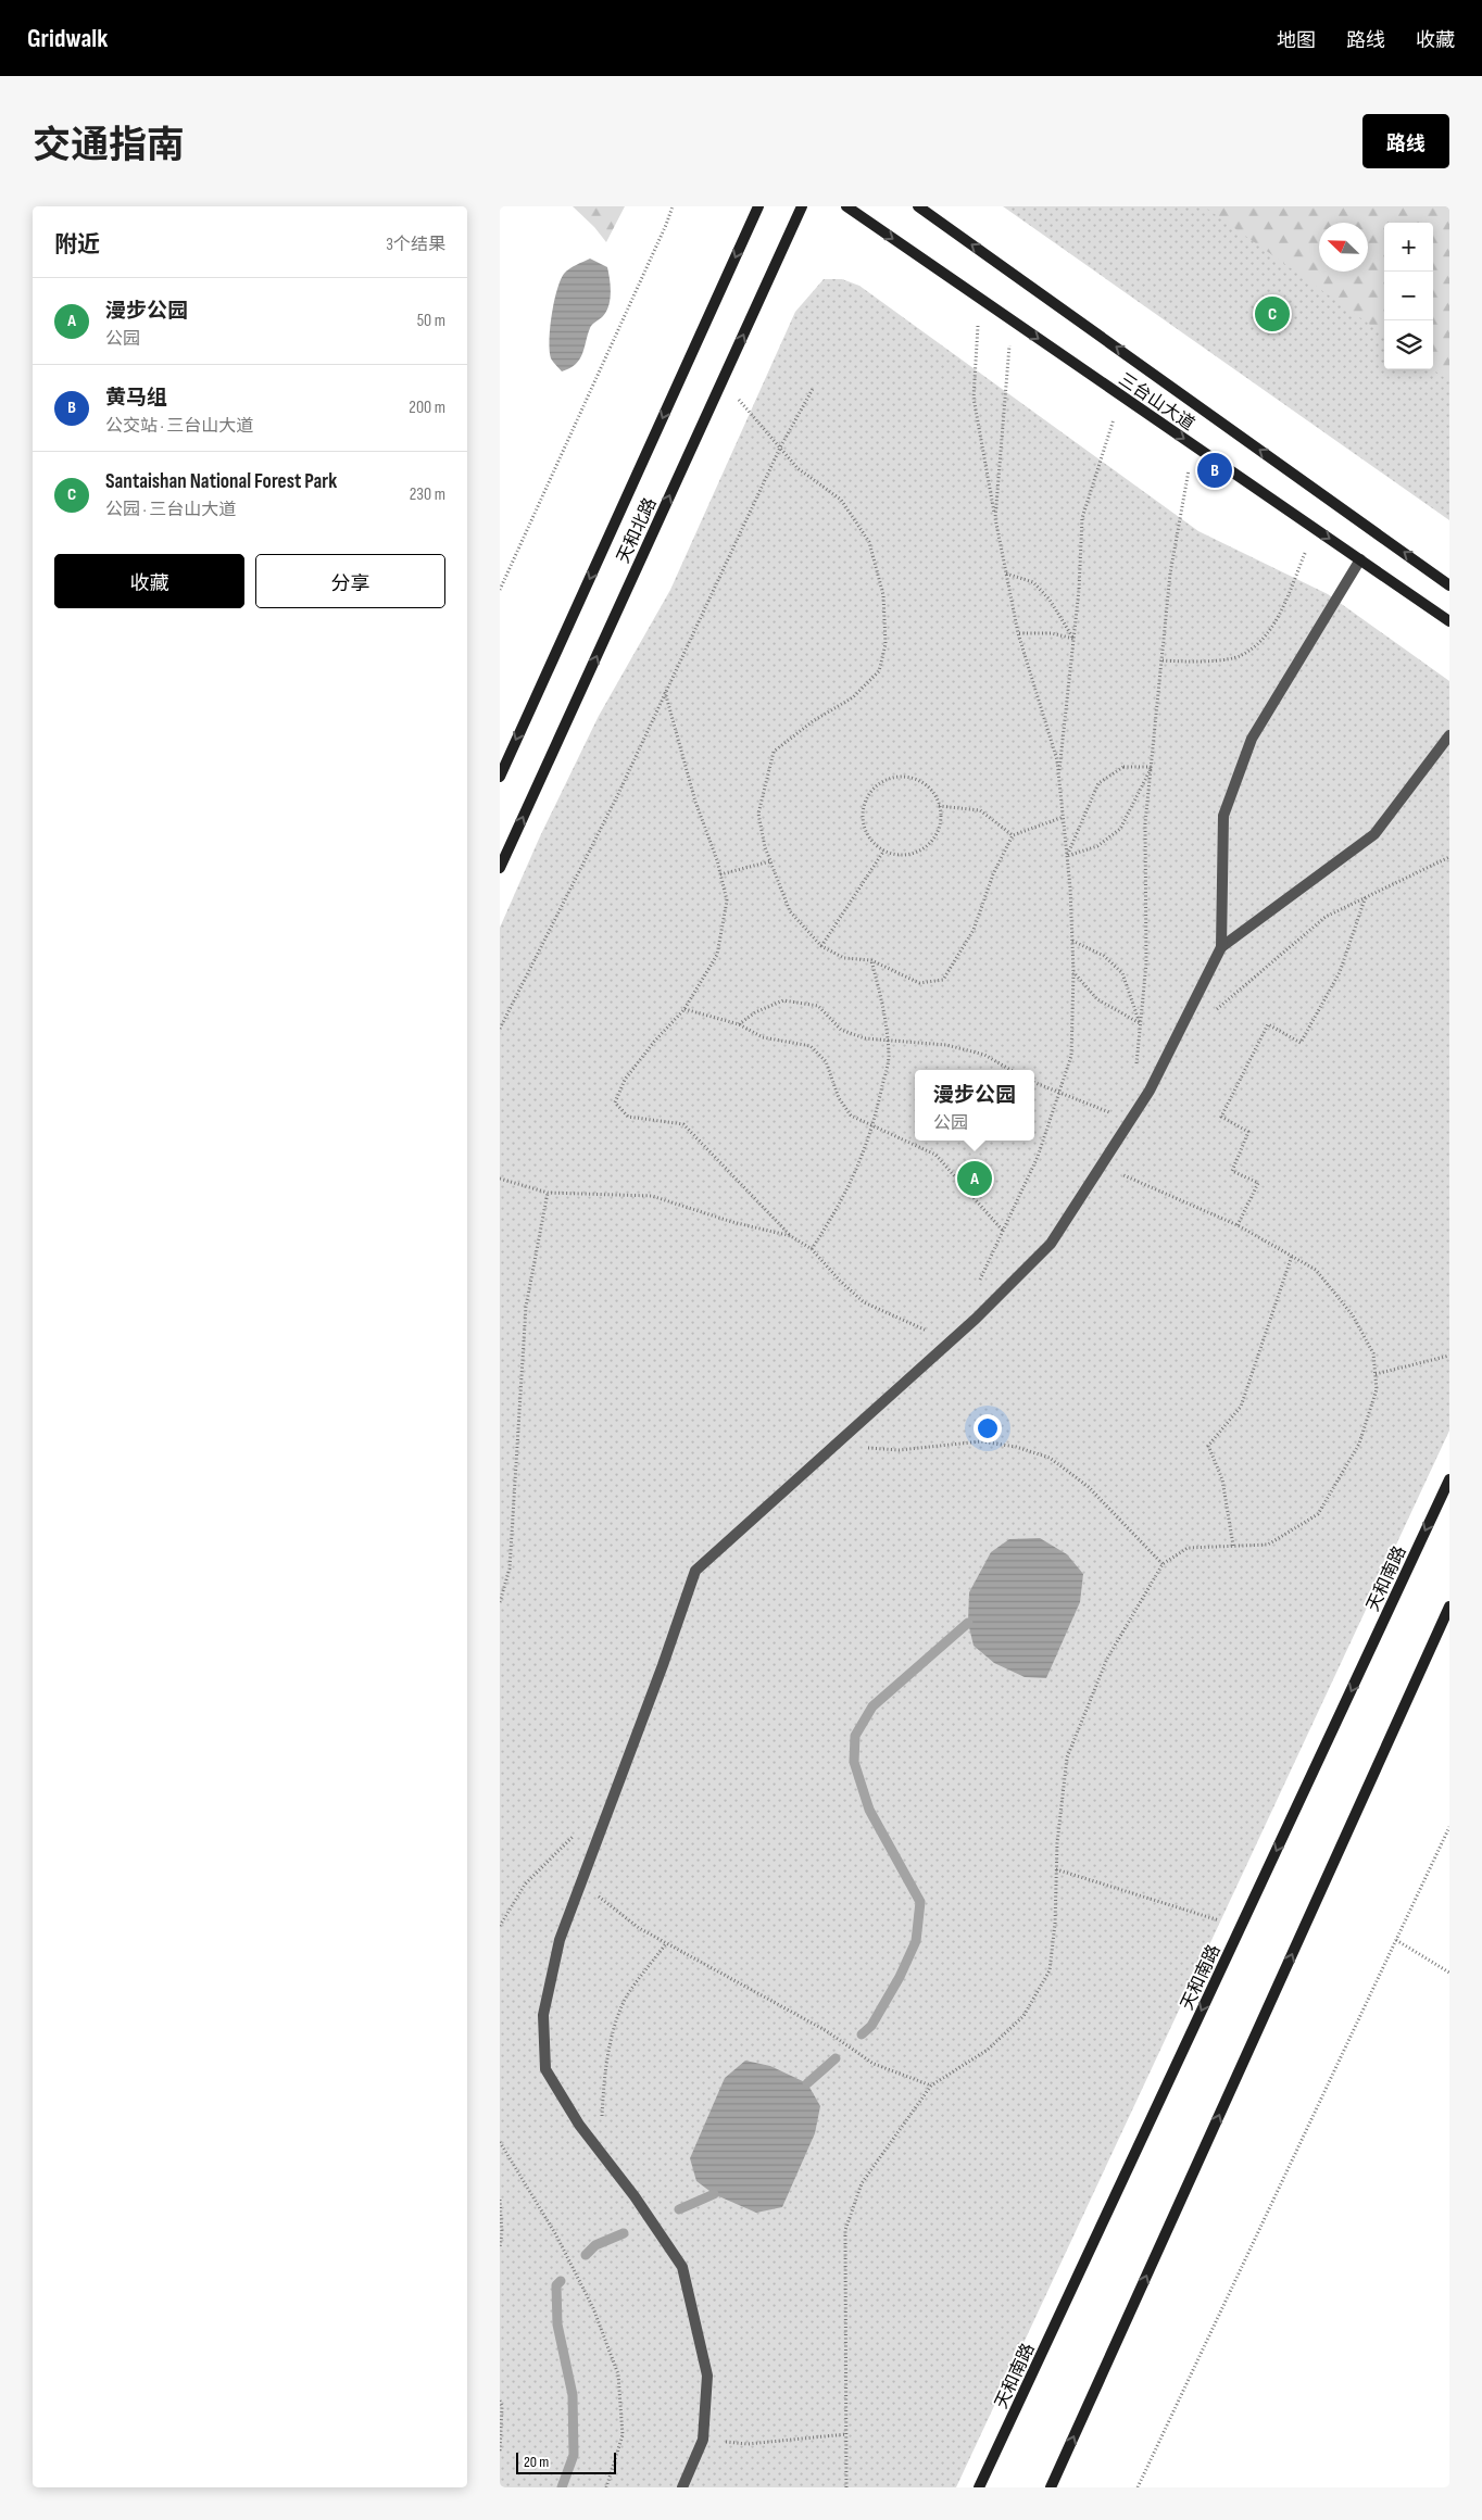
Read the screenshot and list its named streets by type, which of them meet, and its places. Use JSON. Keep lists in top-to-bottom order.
{
  "streets": {
    "street": ["三台山大道", "天和北路", "天和南路"]
  },
  "scale_bar": "20 m",
  "north": "top left",
  "page": {
    "header": "Gridwalk",
    "nav": ["地图", "路线", "收藏"],
    "title": "交通指南",
    "buttons": [
      "路线",
      ["收藏", "分享"]
    ],
    "heading": ["附近", "3个结果"],
    "map_buttons": ["+", "−"],
    "list": [
      {
        "mark": "A",
        "name": "漫步公园",
        "note": "公园",
        "value": "50 m"
      },
      {
        "mark": "B",
        "name": "黄马组",
        "note": "公交站 · 三台山大道",
        "value": "200 m"
      },
      {
        "mark": "C",
        "name": "Santaishan National Forest Park",
        "note": "公园 · 三台山大道",
        "value": "230 m"
      }
    ],
    "pins": ["C", "B", "A"],
    "popup": ["漫步公园", "公园"],
    "scale": "20 m"
  }
}
